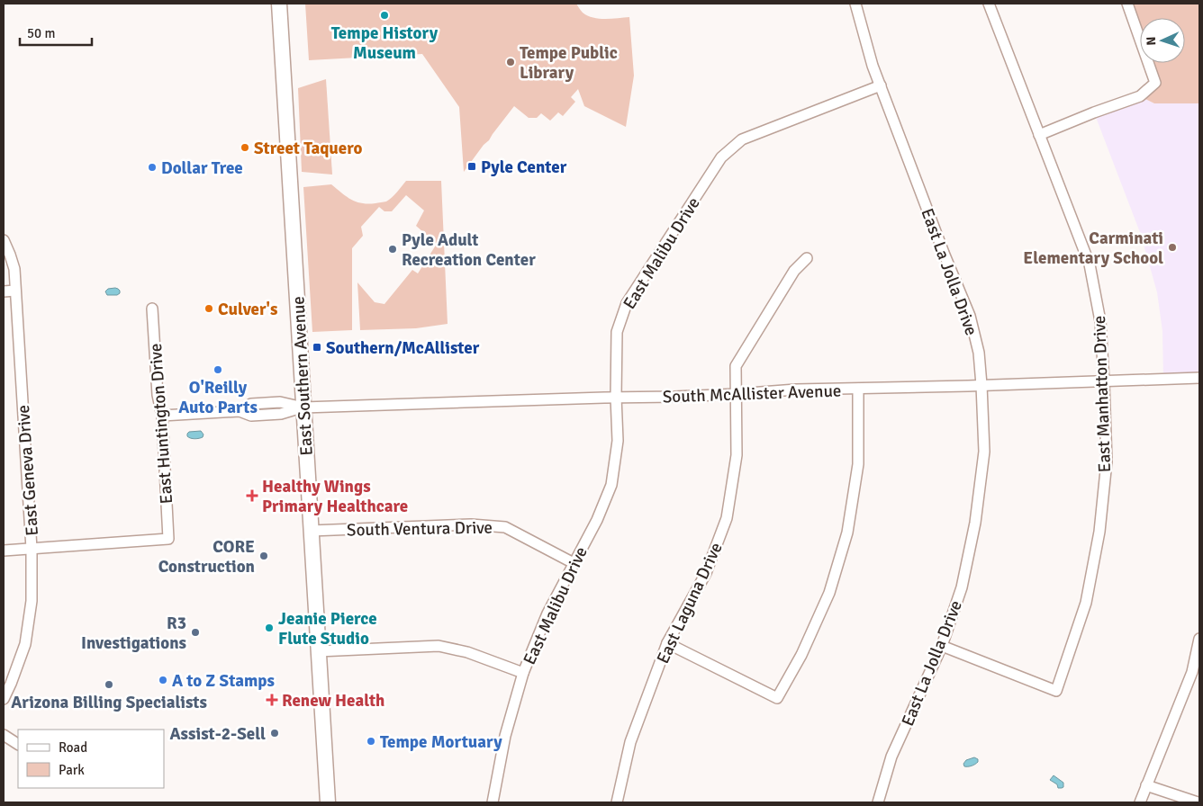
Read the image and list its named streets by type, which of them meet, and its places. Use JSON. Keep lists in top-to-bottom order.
{
  "streets": {
    "main road": ["East Southern Avenue"],
    "street": [
      "East Malibu Drive",
      "East La Jolla Drive",
      "South McAllister Avenue",
      "East Manhatton Drive",
      "East Huntington Drive",
      "East Geneva Drive",
      "South Ventura Drive",
      "East Laguna Drive"
    ]
  },
  "crossings": [
    ["East Malibu Drive", "East La Jolla Drive"],
    ["East Malibu Drive", "South McAllister Avenue"],
    ["East Malibu Drive", "South Ventura Drive"],
    ["East La Jolla Drive", "South McAllister Avenue"],
    ["East La Jolla Drive", "East Manhatton Drive"],
    ["East Southern Avenue", "South McAllister Avenue"],
    ["East Southern Avenue", "South Ventura Drive"],
    ["South McAllister Avenue", "East Manhatton Drive"],
    ["South McAllister Avenue", "East Huntington Drive"],
    ["South McAllister Avenue", "East Laguna Drive"],
    ["East Huntington Drive", "East Geneva Drive"]
  ],
  "places": {
    "other": [
      "Tempe History Museum",
      "Tempe Public Library",
      "Street Taquero",
      "Dollar Tree",
      "Carminati Elementary School",
      "Pyle Adult Recreation Center",
      "Culver's",
      "O'Reilly Auto Parts",
      "CORE Construction",
      "Jeanie Pierce Flute Studio",
      "R3 Investigations",
      "A to Z Stamps",
      "Arizona Billing Specialists",
      "Assist-2-Sell",
      "Tempe Mortuary"
    ],
    "transit": ["Pyle Center", "Southern/McAllister"],
    "health": ["Healthy Wings Primary Healthcare", "Renew Health"]
  },
  "legend": ["Road", "Park"],
  "scale_bar": "50 m",
  "north": "left"
}
